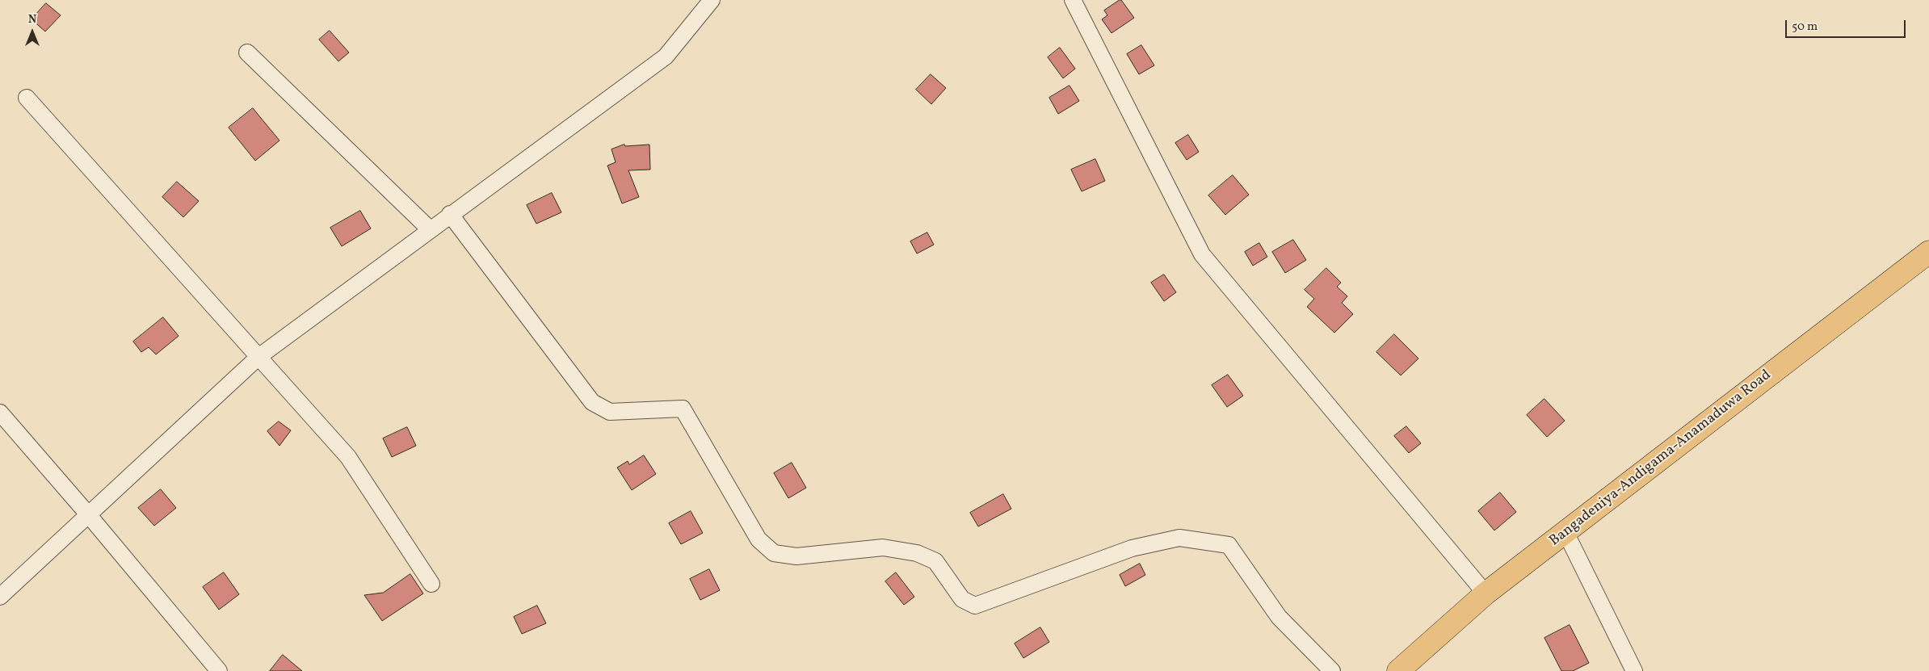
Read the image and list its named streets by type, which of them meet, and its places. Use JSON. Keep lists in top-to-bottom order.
{
  "streets": {
    "main road": ["Bangadeniya-Andigama-Anamaduwa Road"]
  },
  "scale_bar": "50 m",
  "north": "top"
}
